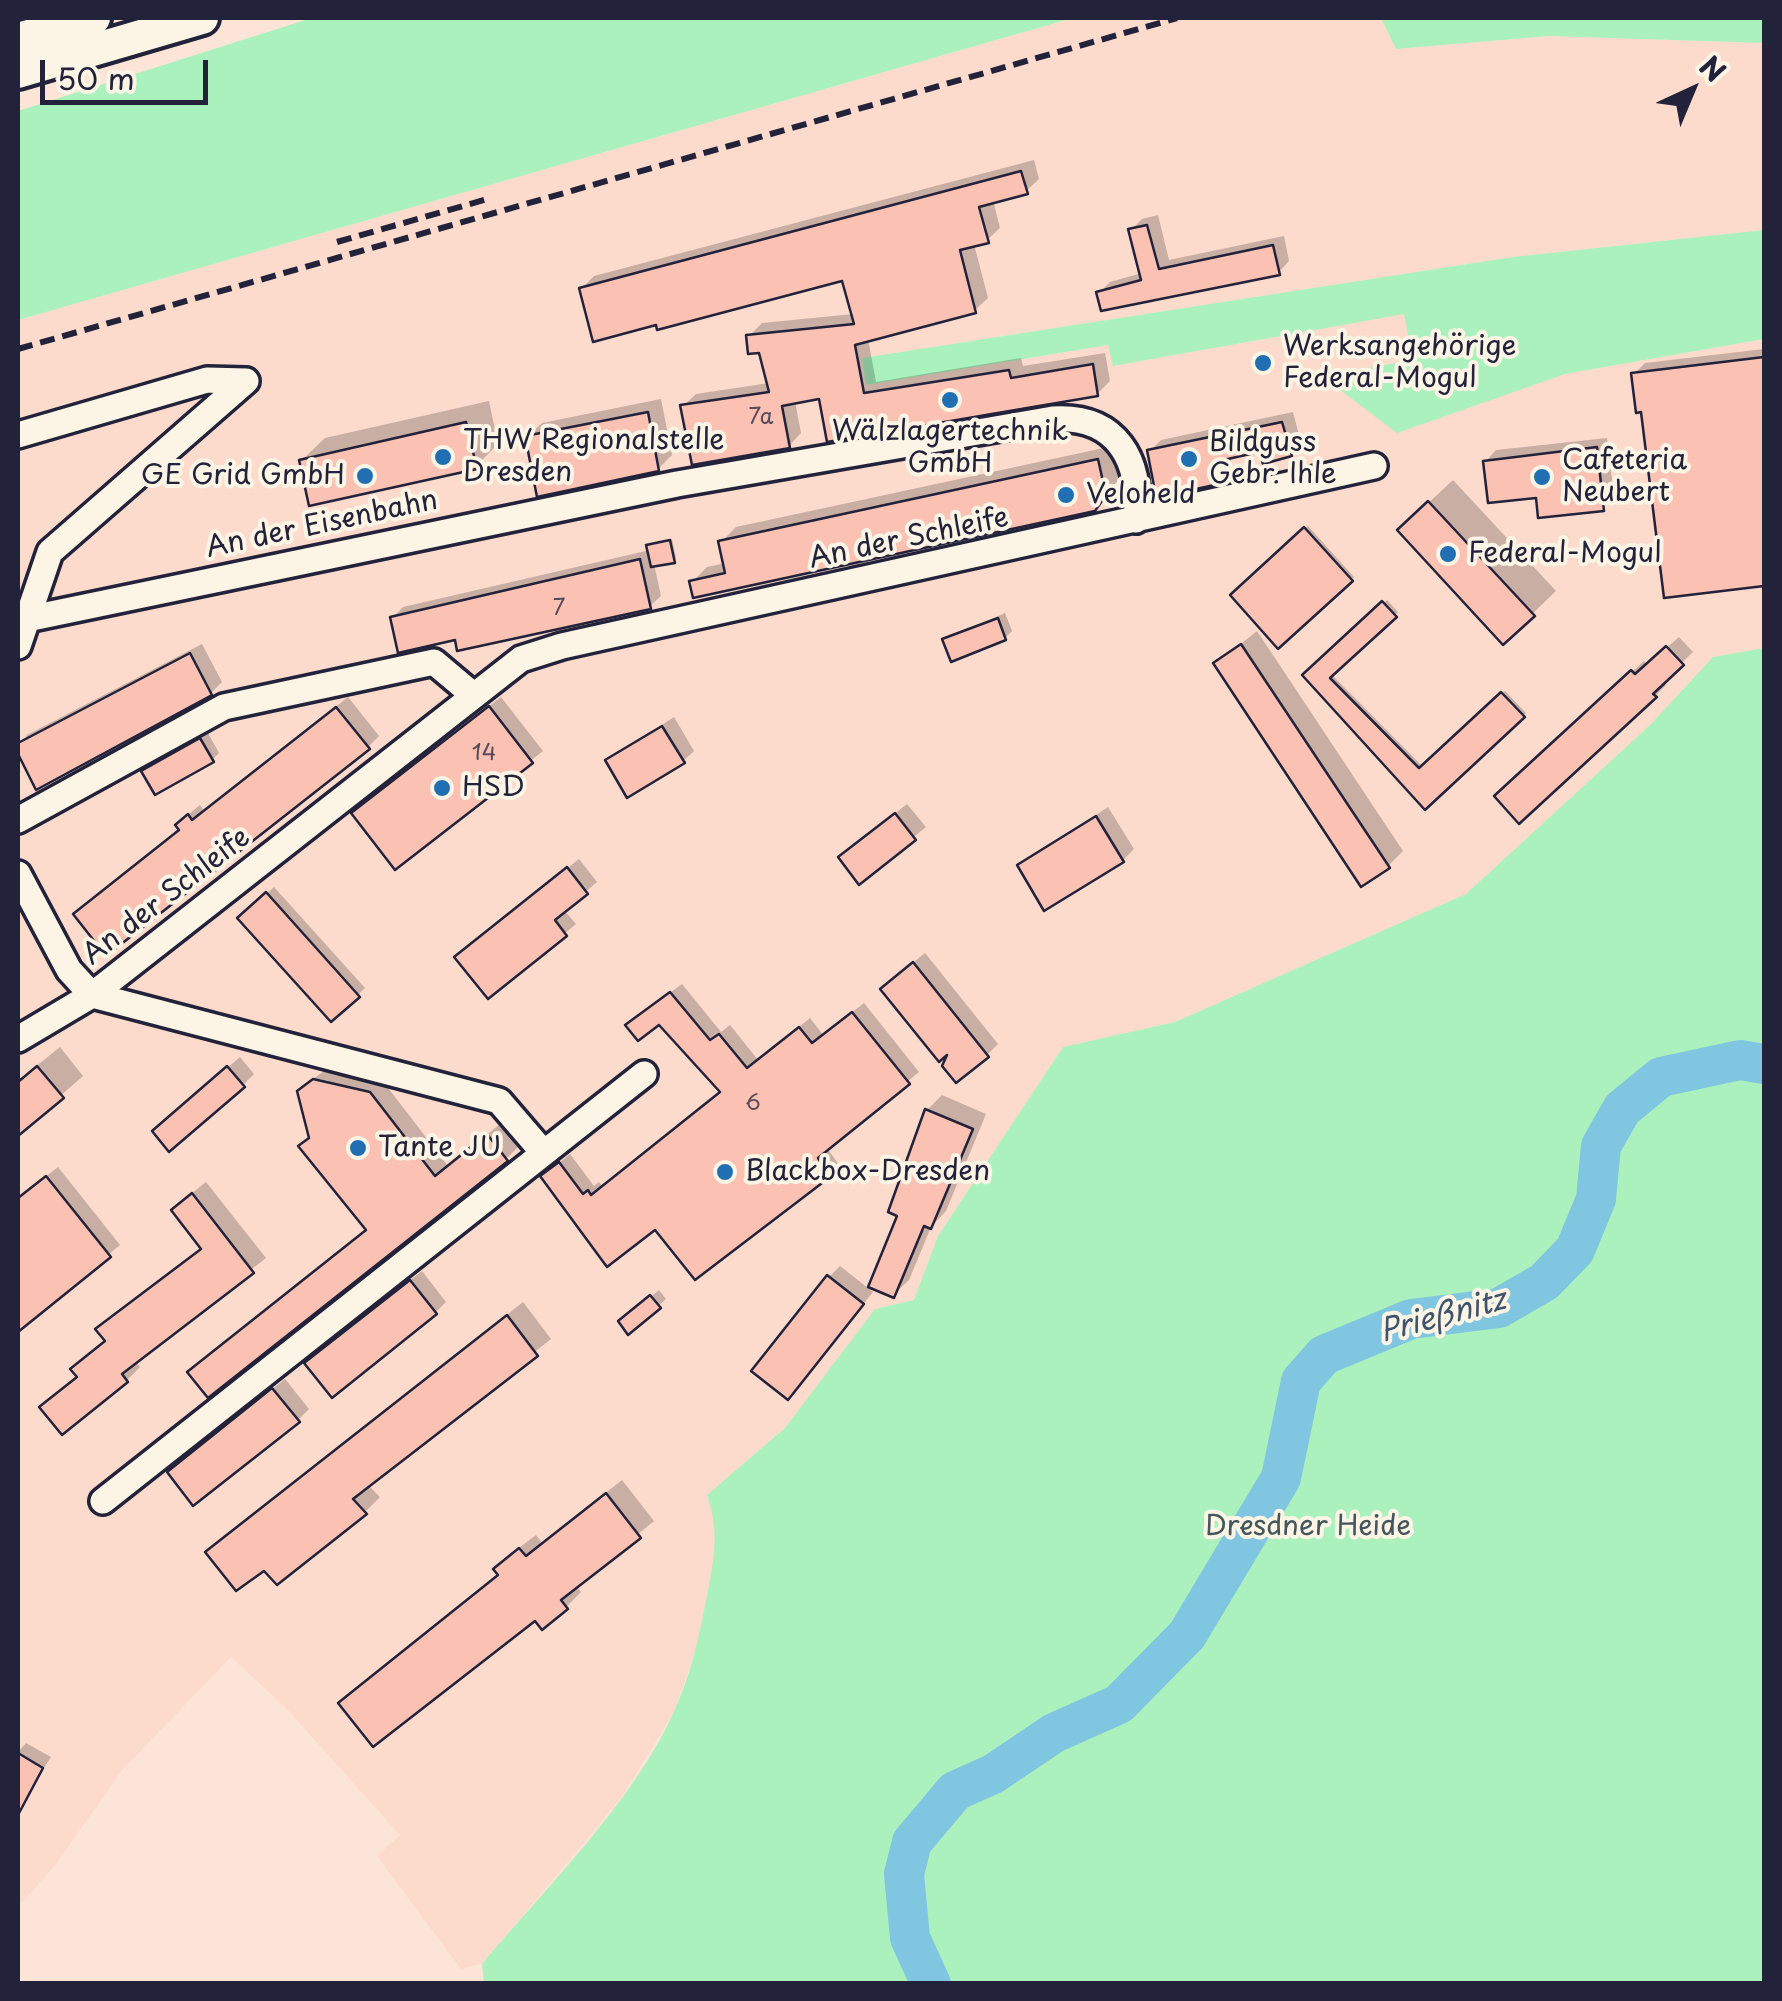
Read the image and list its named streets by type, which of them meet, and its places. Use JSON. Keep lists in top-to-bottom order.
{
  "streets": {
    "street": ["An der Eisenbahn", "An der Schleife"]
  },
  "crossings": [
    ["An der Eisenbahn", "An der Schleife"]
  ],
  "water": ["Prießnitz"],
  "parks": ["Dresdner Heide"],
  "places": [
    "Werksangehörige Federal-Mogul",
    "Wälzlagertechnik GmbH",
    "THW Regionalstelle Dresden",
    "Bildguss Gebr. Ihle",
    "GE Grid GmbH",
    "Cafeteria Neubert",
    "Veloheld",
    "Federal-Mogul",
    "HSD",
    "Tante JU",
    "Blackbox-Dresden"
  ],
  "house_numbers": [
    "7a",
    "7",
    "14",
    "6"
  ],
  "scale_bar": "50 m",
  "north": "top right"
}
